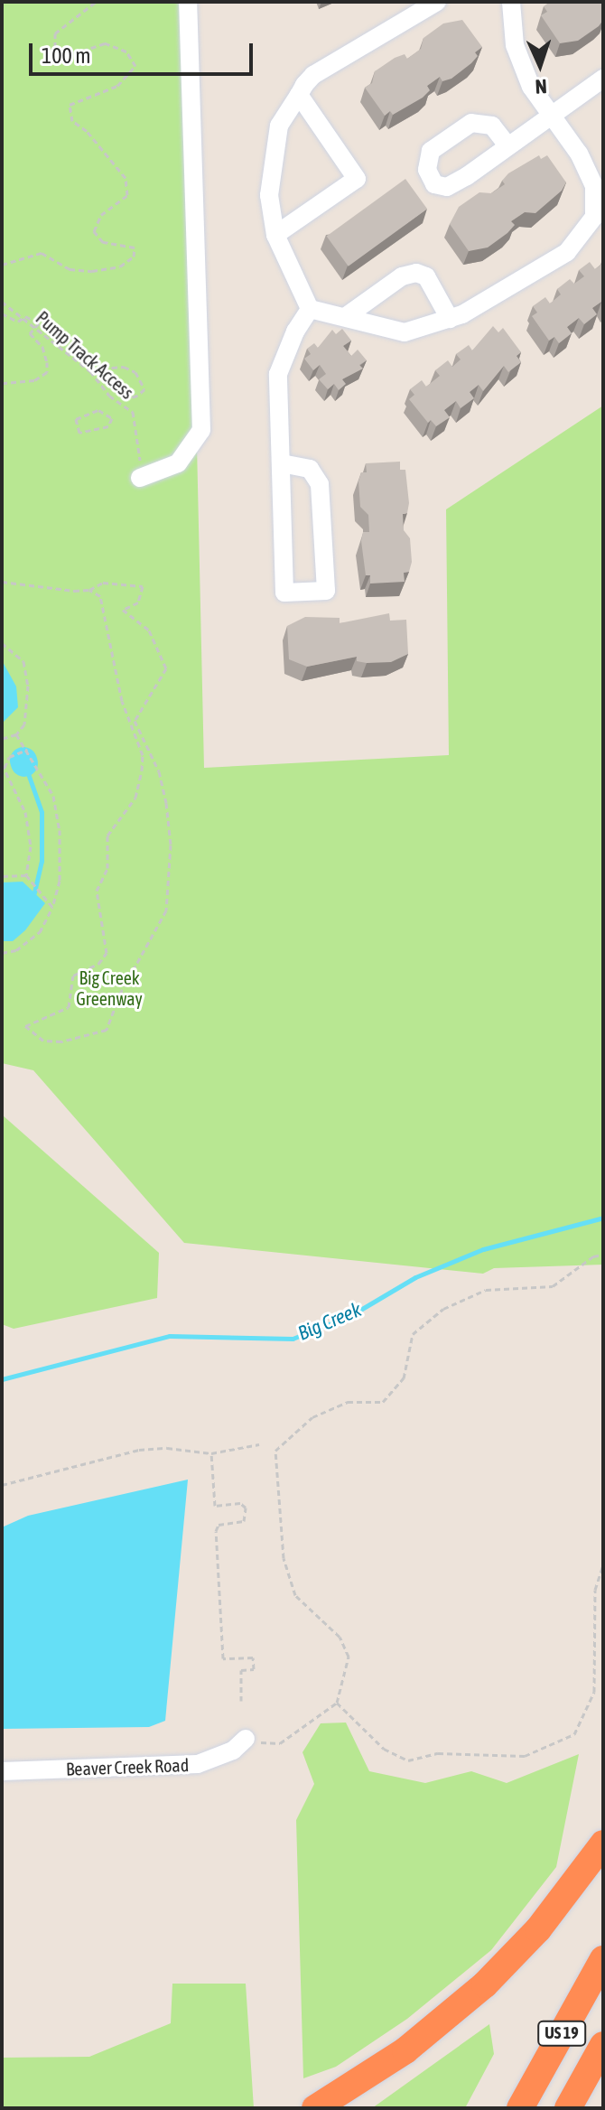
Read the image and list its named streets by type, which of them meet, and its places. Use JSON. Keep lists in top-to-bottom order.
{
  "streets": {
    "highway": ["US 19"],
    "street": ["Beaver Creek Road"],
    "path": ["Pump Track Access"]
  },
  "water": ["Big Creek"],
  "parks": ["Big Creek Greenway"],
  "scale_bar": "100 m",
  "north": "bottom"
}
